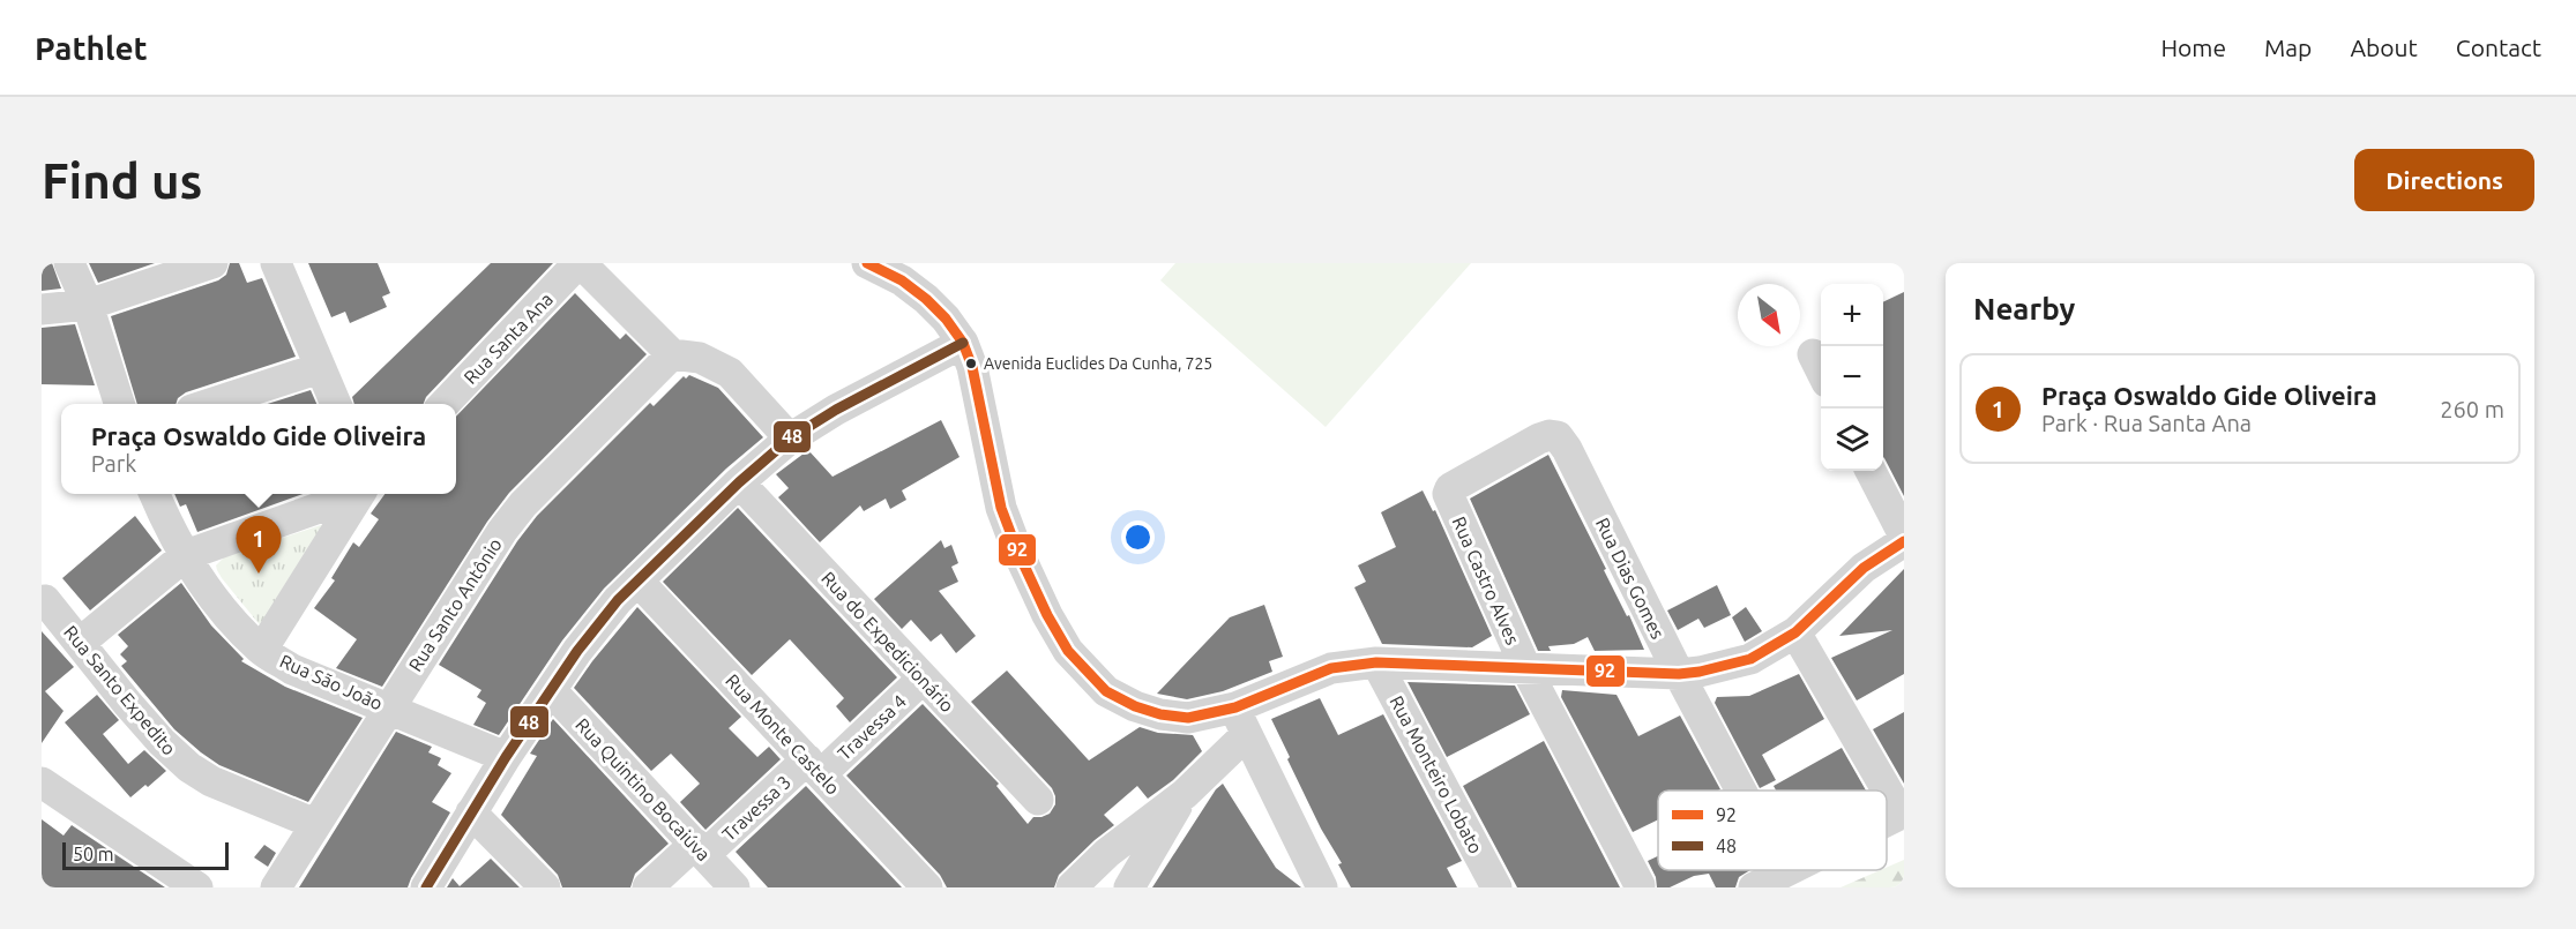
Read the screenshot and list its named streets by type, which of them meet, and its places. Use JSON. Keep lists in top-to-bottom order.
{
  "streets": {
    "street": [
      "Rua Santa Ana",
      "Rua Dias Gomes",
      "Rua Castro Alves",
      "Rua Santo Antônio",
      "Rua do Expedicionário",
      "Rua São João",
      "Rua Santo Expedito",
      "Travessa 4",
      "Rua Monte Castelo",
      "Rua Monteiro Lobato",
      "Rua Quintino Bocaiúva",
      "Travessa 3"
    ]
  },
  "crossings": [
    ["Rua Santa Ana", "Rua Santo Antônio"],
    ["Rua Dias Gomes", "Rua Castro Alves"],
    ["Rua Santo Antônio", "Rua São João"],
    ["Rua Santo Antônio", "Rua Santo Expedito"],
    ["Rua do Expedicionário", "Travessa 4"],
    ["Travessa 4", "Rua Monte Castelo"],
    ["Travessa 4", "Travessa 3"],
    ["Rua Monte Castelo", "Travessa 3"],
    ["Rua Quintino Bocaiúva", "Travessa 3"]
  ],
  "places": ["Avenida Euclides Da Cunha, 725"],
  "lines": ["transit line 92", "transit line 48"],
  "legend": ["92", "48"],
  "scale_bar": "50 m",
  "north": "bottom right",
  "page": {
    "header": "Pathlet",
    "nav": [
      "Home",
      "Map",
      "About",
      "Contact"
    ],
    "buttons": "Directions",
    "title": "Find us",
    "heading": "Nearby",
    "map_buttons": ["+", "−"],
    "list": [
      {
        "mark": "1",
        "name": "Praça Oswaldo Gide Oliveira",
        "note": "Park · Rua Santa Ana",
        "value": "260 m"
      }
    ],
    "popup": ["Praça Oswaldo Gide Oliveira", "Park"],
    "pins": "1",
    "scale": "50 m"
  }
}
